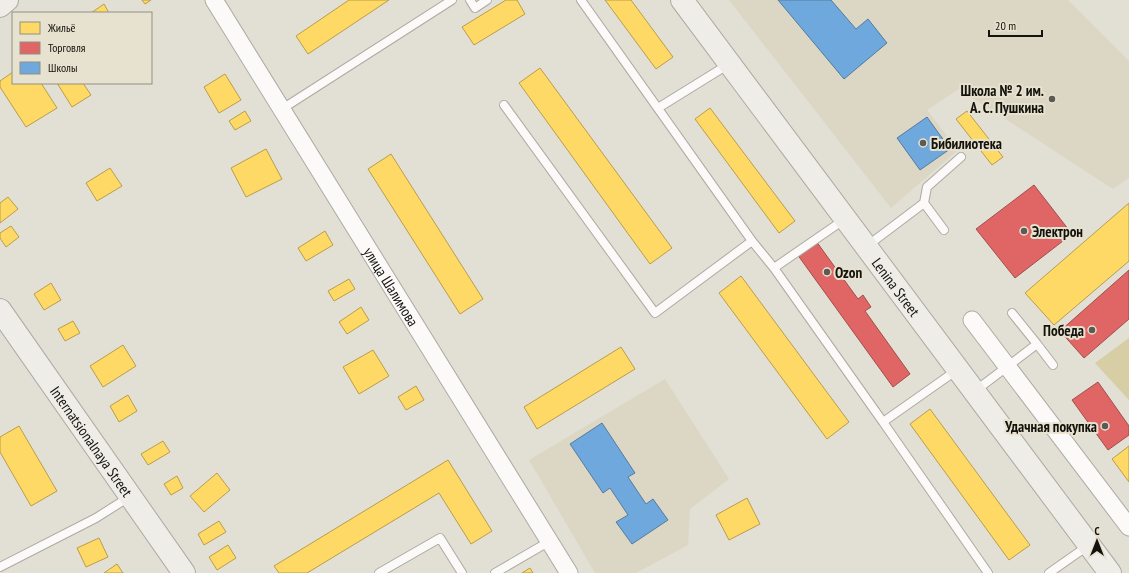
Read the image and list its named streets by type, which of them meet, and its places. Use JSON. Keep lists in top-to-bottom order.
{
  "streets": {
    "street": ["улица Шалимова", "Lenina Street", "Internatsionalnaya Street"]
  },
  "places": [
    "Школа № 2 им. А. С. Пушкина",
    "Бибилиотека",
    "Электрон",
    "Ozon",
    "Победа",
    "Удачная покупка"
  ],
  "legend": ["Жильё", "Торговля", "Школы"],
  "scale_bar": "20 m",
  "north": "top"
}
